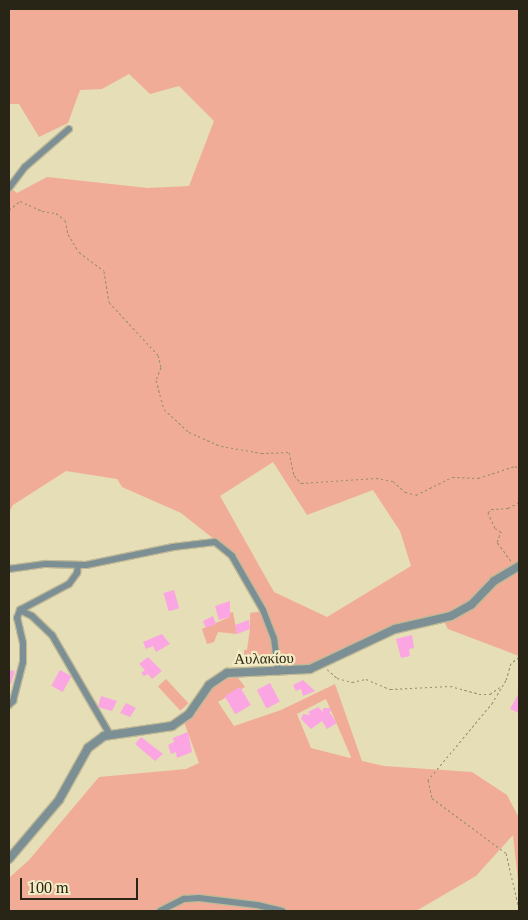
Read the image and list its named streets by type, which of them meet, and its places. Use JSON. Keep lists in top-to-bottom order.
{
  "streets": {
    "street": ["Αυλακίου"]
  },
  "scale_bar": "100 m"
}
